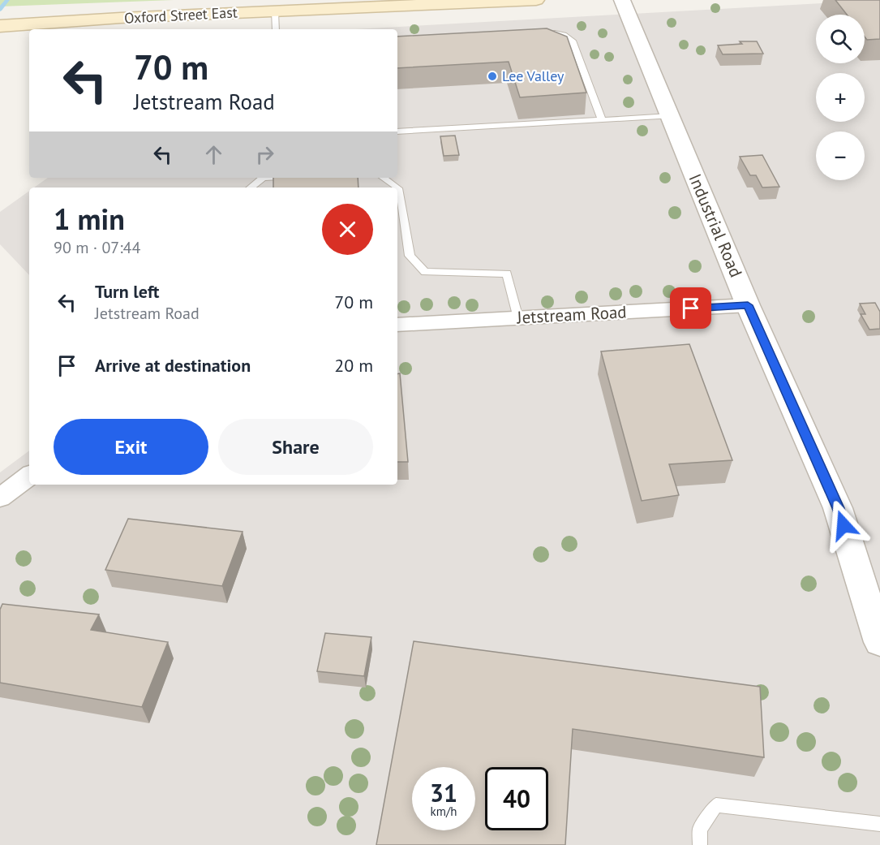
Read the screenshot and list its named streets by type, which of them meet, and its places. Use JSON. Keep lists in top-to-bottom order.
{
  "streets": {
    "main road": ["Oxford Street East"],
    "street": ["Industrial Road", "Jetstream Road"]
  },
  "crossings": [
    ["Industrial Road", "Jetstream Road"]
  ],
  "places": ["Lee Valley"],
  "page": {
    "map_buttons": ["+", "−"],
    "turn": ["70 m", "Jetstream Road"],
    "heading": ["1 min", "90 m · 07:44"],
    "list": [
      {
        "name": "Turn left",
        "note": "Jetstream Road",
        "value": "70 m"
      },
      {
        "name": "Arrive at destination",
        "value": "20 m"
      }
    ],
    "buttons": ["Exit", "Share"],
    "speed": "31 km/h",
    "limit": "40"
  }
}
